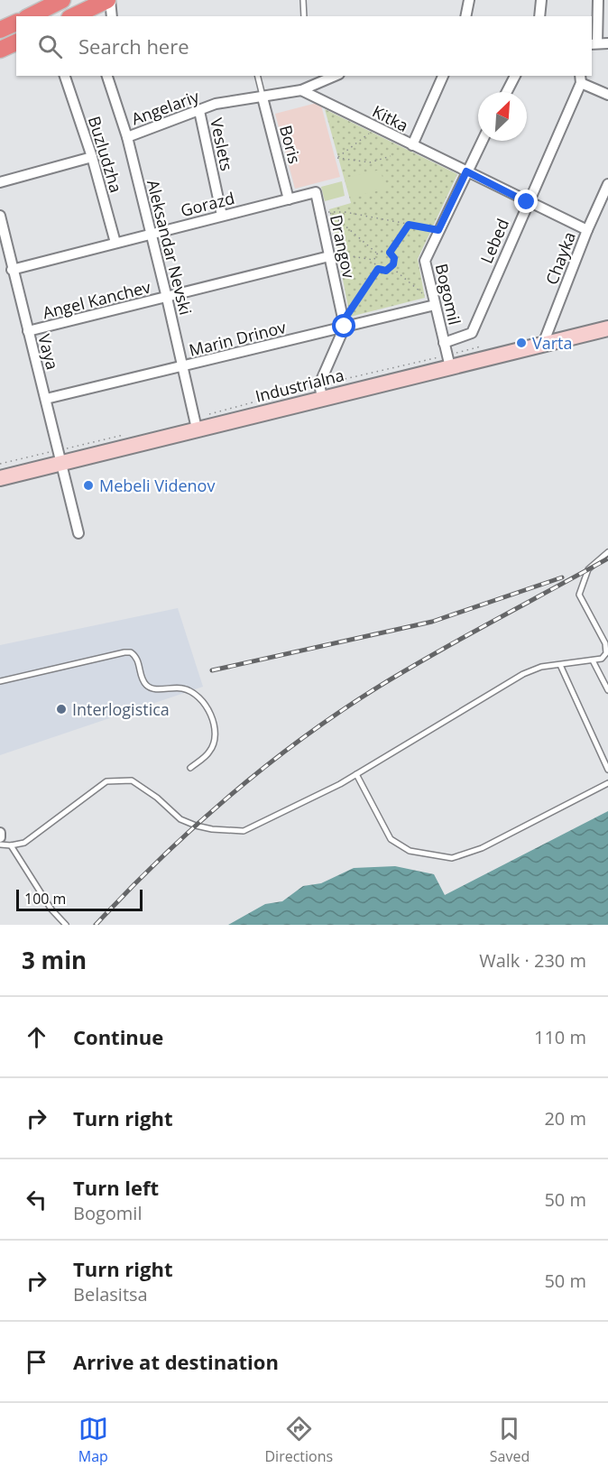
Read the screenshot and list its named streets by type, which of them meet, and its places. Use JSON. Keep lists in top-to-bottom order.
{
  "streets": {
    "main road": ["Industrialna"],
    "street": [
      "Angelariy",
      "Kitka",
      "Veslets",
      "Boris",
      "Buzludzha",
      "Gorazd",
      "Lebed",
      "Drangov",
      "Aleksandar Nevski",
      "Chayka",
      "Bogomil",
      "Angel Kanchev",
      "Marin Drinov",
      "Vaya"
    ]
  },
  "crossings": [
    ["Angelariy", "Kitka"],
    ["Angelariy", "Veslets"],
    ["Angelariy", "Boris"],
    ["Angelariy", "Aleksandar Nevski"],
    ["Kitka", "Lebed"],
    ["Kitka", "Chayka"],
    ["Kitka", "Bogomil"],
    ["Veslets", "Gorazd"],
    ["Boris", "Gorazd"],
    ["Buzludzha", "Gorazd"],
    ["Gorazd", "Drangov"],
    ["Gorazd", "Aleksandar Nevski"],
    ["Gorazd", "Vaya"],
    ["Lebed", "Bogomil"],
    ["Drangov", "Angel Kanchev"],
    ["Drangov", "Marin Drinov"],
    ["Aleksandar Nevski", "Angel Kanchev"],
    ["Aleksandar Nevski", "Marin Drinov"],
    ["Aleksandar Nevski", "Industrialna"],
    ["Chayka", "Industrialna"],
    ["Bogomil", "Marin Drinov"],
    ["Bogomil", "Industrialna"],
    ["Angel Kanchev", "Vaya"],
    ["Marin Drinov", "Vaya"],
    ["Vaya", "Industrialna"]
  ],
  "places": ["Varta", "Mebeli Videnov", "Interlogistica"],
  "scale_bar": "100 m",
  "north": "top right",
  "page": {
    "search": "Search here",
    "scale": "100 m",
    "heading": ["3 min", "Walk · 230 m"],
    "list": [
      ["Continue", "110 m"],
      ["Turn right", "20 m"],
      ["Turn left", "Bogomil", "50 m"],
      ["Turn right", "Belasitsa", "50 m"],
      "Arrive at destination"
    ],
    "nav": ["Map", "Directions", "Saved"]
  }
}
